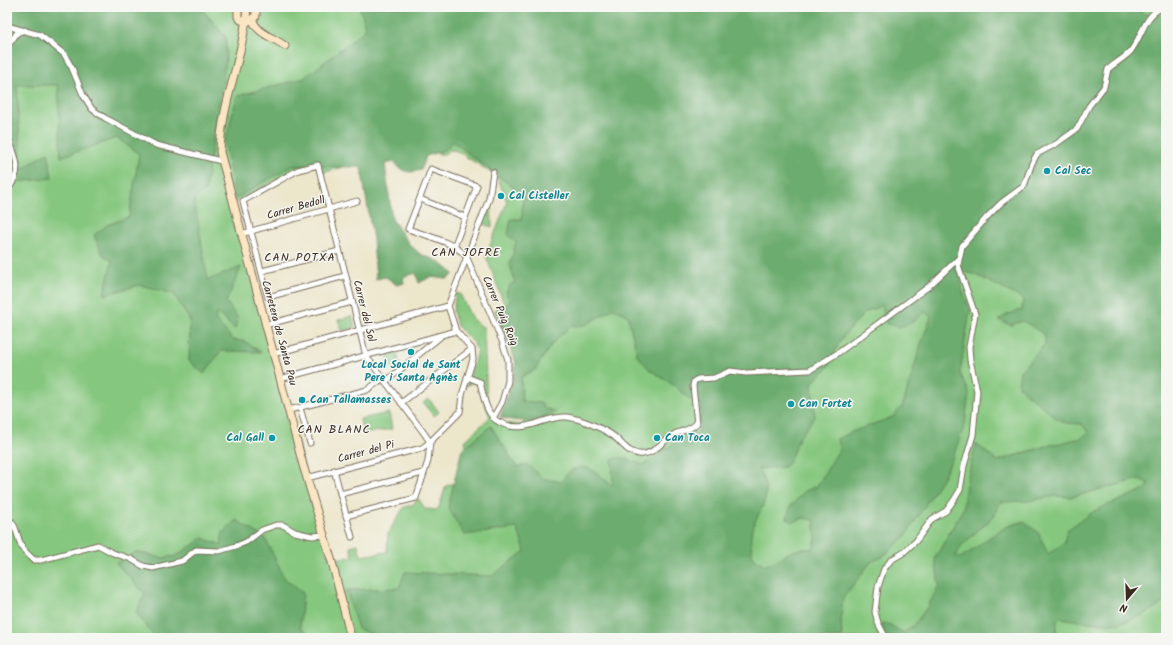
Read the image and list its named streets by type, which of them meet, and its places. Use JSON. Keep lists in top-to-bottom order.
{
  "streets": {
    "main road": ["Carretera de Santa Pau"],
    "street": [
      "Carrer Bedoll",
      "Carrer del Sol",
      "Carrer Puig Roig",
      "Carrer del Pi"
    ]
  },
  "crossings": [
    ["Carrer Bedoll", "Carrer del Sol"],
    ["Carrer Bedoll", "Carretera de Santa Pau"],
    ["Carrer del Sol", "Carrer del Pi"],
    ["Carretera de Santa Pau", "Carrer del Pi"]
  ],
  "districts": ["CAN JOFRE", "CAN POTXA", "CAN BLANC"],
  "places": [
    "Cal Sec",
    "Cal Cisteller",
    "Local Social de Sant Pere i Santa Agnès",
    "Can Tallamasses",
    "Can Fortet",
    "Cal Gall",
    "Can Toca"
  ],
  "north": "bottom"
}
